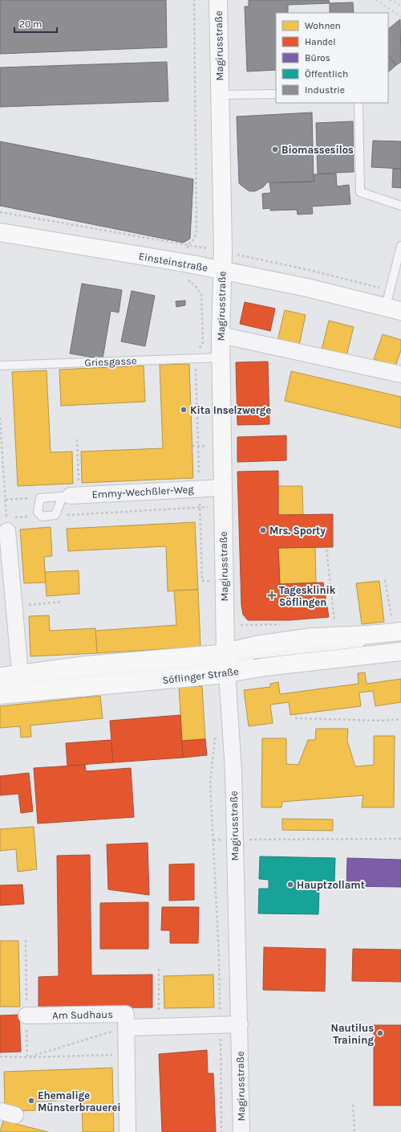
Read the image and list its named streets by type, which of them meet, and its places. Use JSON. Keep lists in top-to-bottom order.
{
  "streets": {
    "street": [
      "Magirusstraße",
      "Einsteinstraße",
      "Emmy-Wechßler-Weg",
      "Söflinger Straße",
      "Am Sudhaus"
    ],
    "lane": ["Griesgasse"]
  },
  "crossings": [
    ["Magirusstraße", "Einsteinstraße"],
    ["Magirusstraße", "Griesgasse"],
    ["Magirusstraße", "Emmy-Wechßler-Weg"],
    ["Magirusstraße", "Söflinger Straße"],
    ["Magirusstraße", "Am Sudhaus"]
  ],
  "places": {
    "other": [
      "Biomassesilos",
      "Kita Inselzwerge",
      "Mrs. Sporty",
      "Hauptzollamt",
      "Nautilus Training",
      "Ehemalige Münsterbrauerei"
    ],
    "health": ["Tagesklinik Söflingen"]
  },
  "legend": [
    "Wohnen",
    "Handel",
    "Büros",
    "Öffentlich",
    "Industrie"
  ],
  "scale_bar": "20 m"
}
